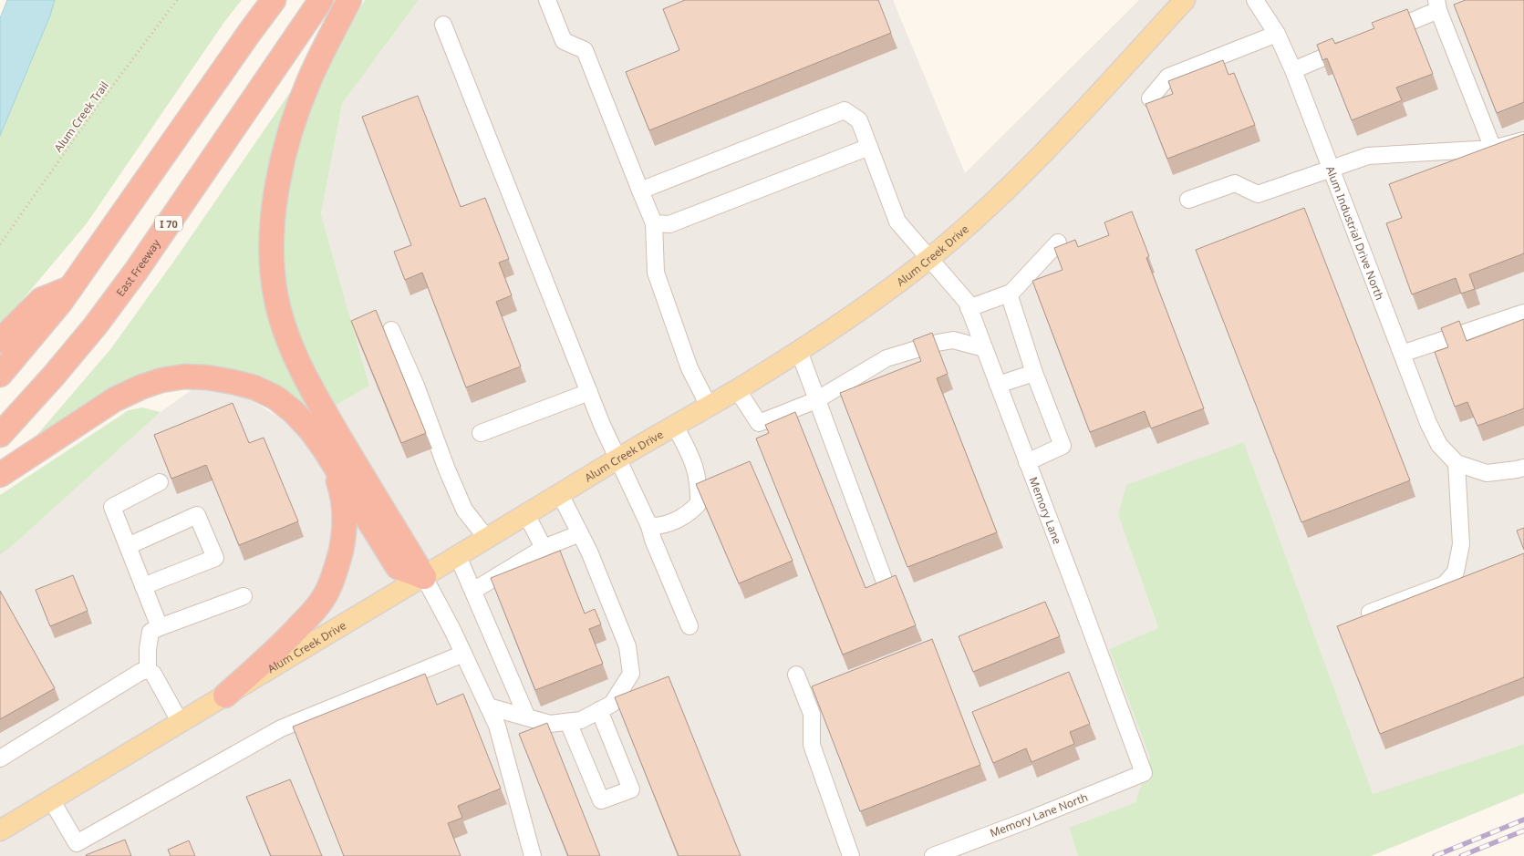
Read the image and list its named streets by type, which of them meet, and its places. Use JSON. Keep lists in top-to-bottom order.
{
  "streets": {
    "highway": ["I 70", "East Freeway"],
    "main road": ["Alum Creek Drive"],
    "street": ["Alum Industrial Drive North", "Memory Lane", "Memory Lane North"],
    "path": ["Alum Creek Trail"]
  },
  "crossings": [
    ["Alum Creek Drive", "Memory Lane"],
    ["Memory Lane", "Memory Lane North"]
  ]
}
